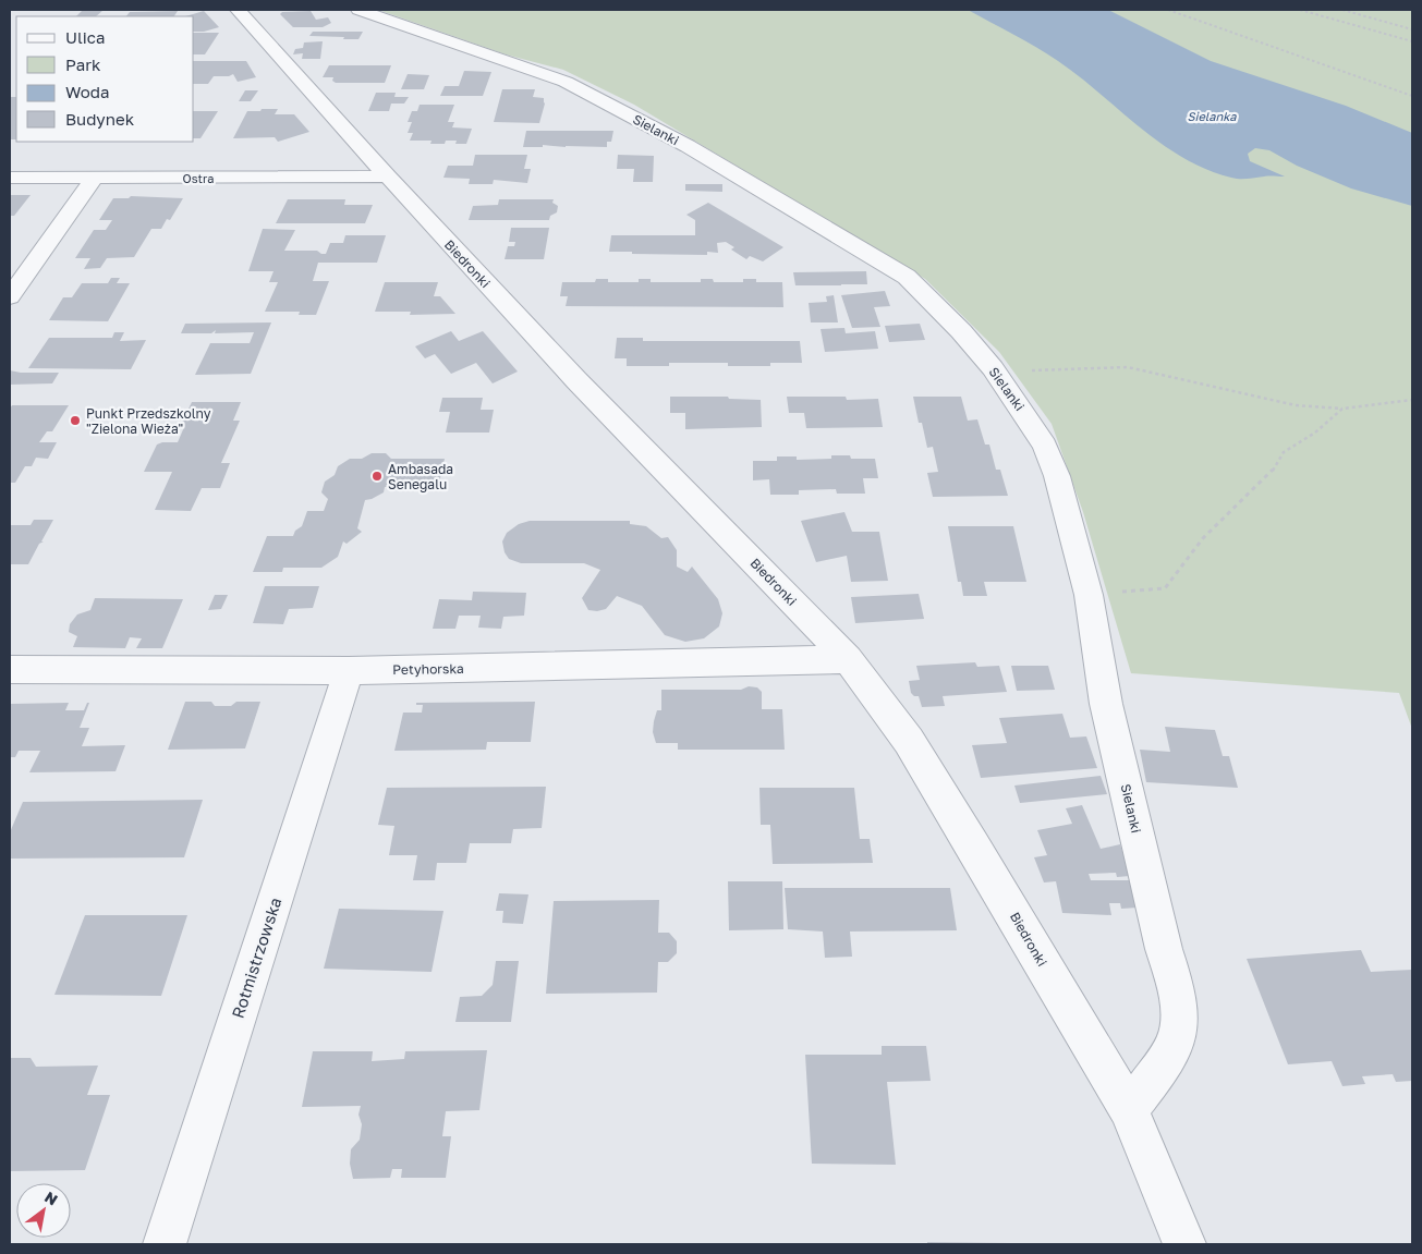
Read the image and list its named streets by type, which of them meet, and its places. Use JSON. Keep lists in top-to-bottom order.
{
  "streets": {
    "street": [
      "Sielanki",
      "Ostra",
      "Biedronki",
      "Petyhorska",
      "Rotmistrzowska"
    ]
  },
  "crossings": [
    ["Sielanki", "Biedronki"],
    ["Ostra", "Biedronki"],
    ["Biedronki", "Petyhorska"],
    ["Petyhorska", "Rotmistrzowska"]
  ],
  "water": ["Sielanka"],
  "places": ["Punkt Przedszkolny \"Zielona Wieża\"", "Ambasada Senegalu"],
  "legend": [
    "Ulica",
    "Park",
    "Woda",
    "Budynek"
  ],
  "north": "top right"
}
